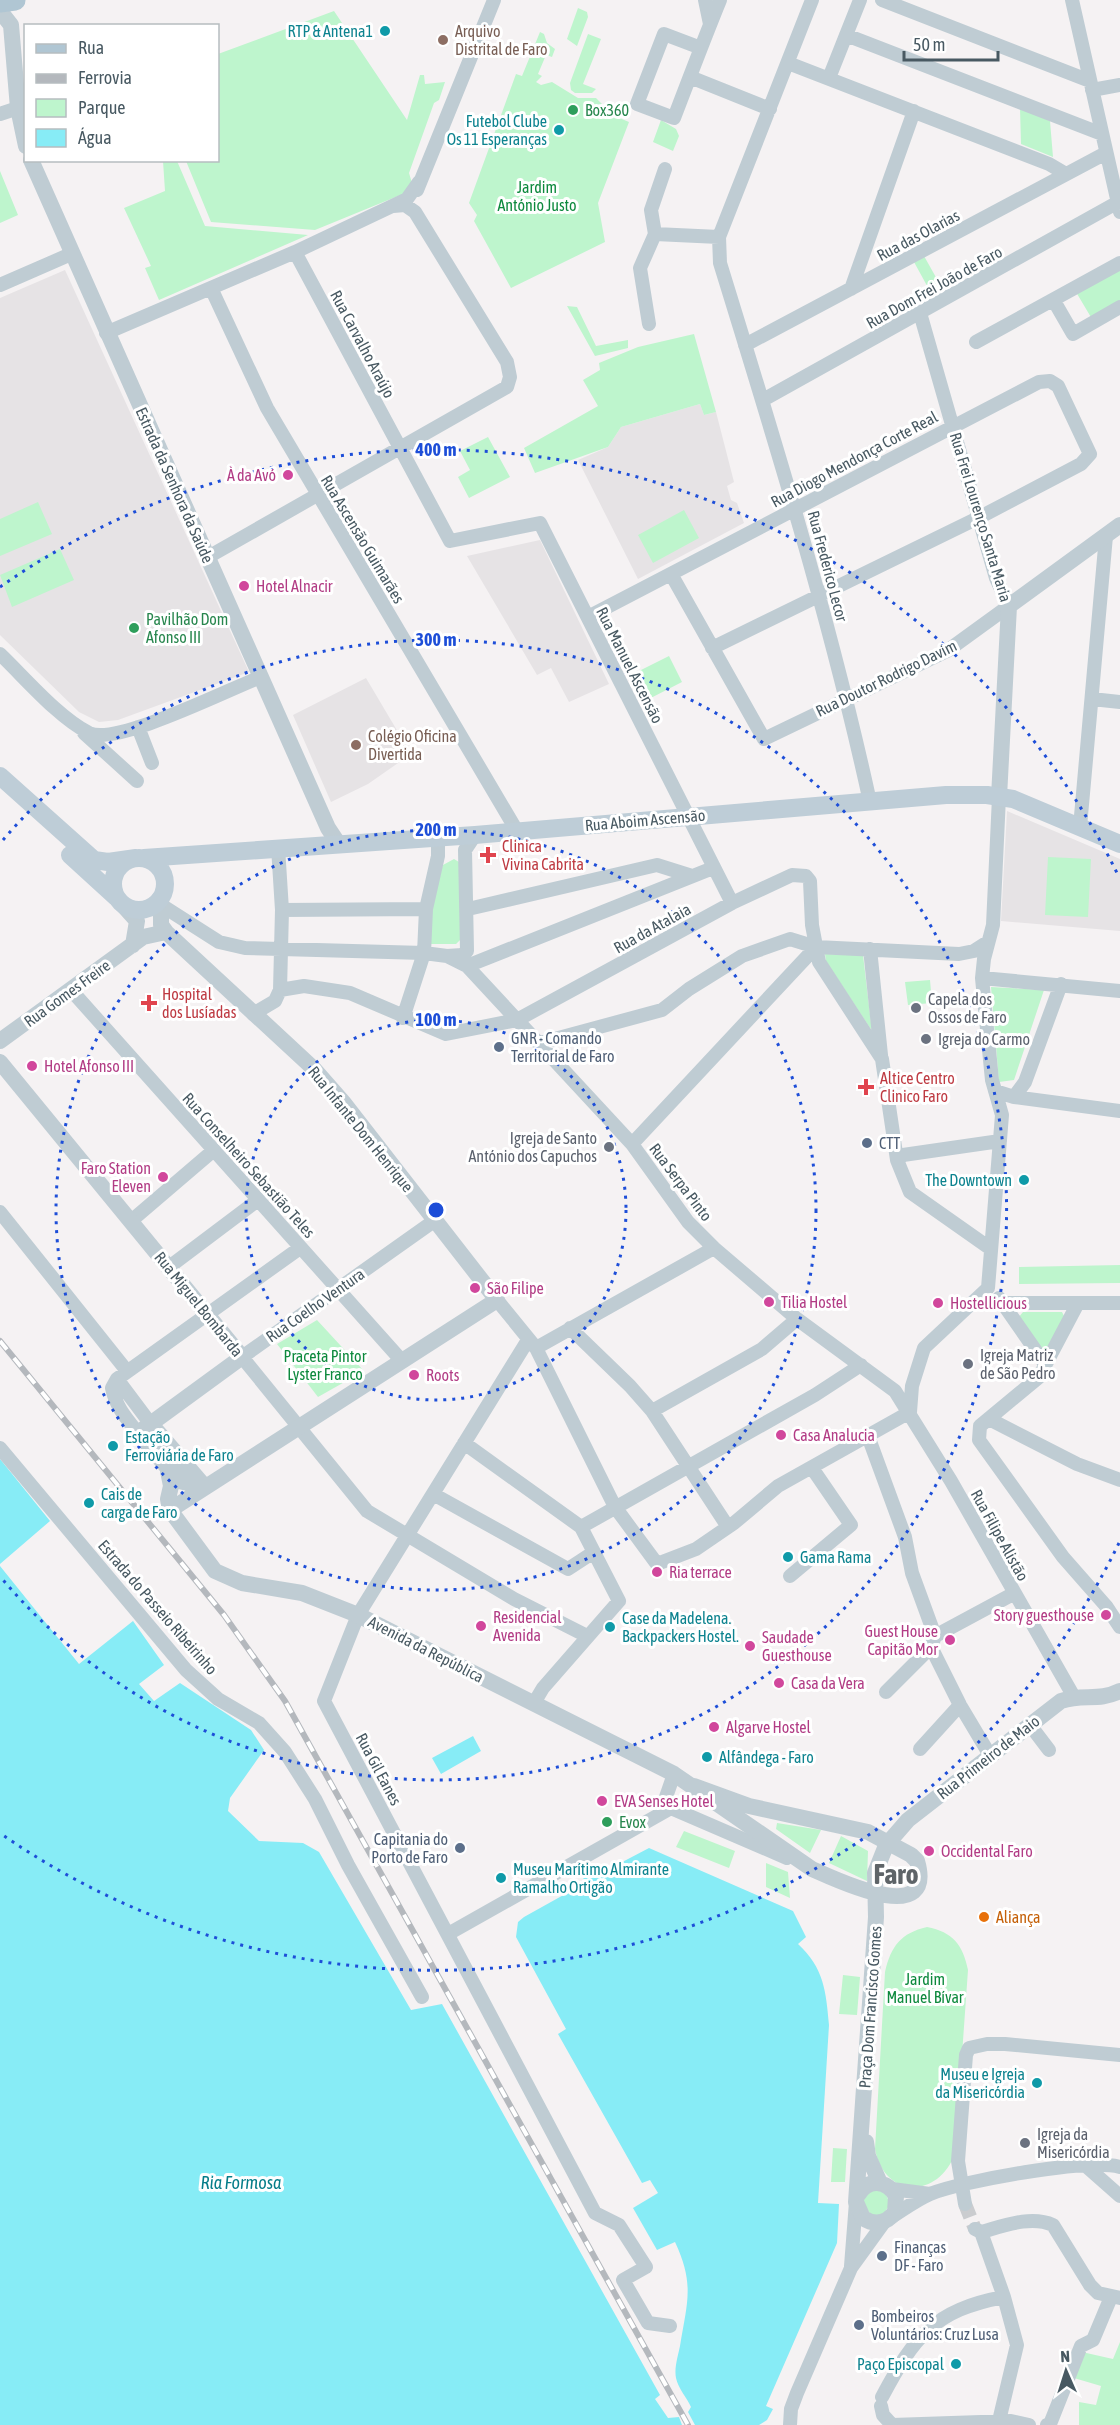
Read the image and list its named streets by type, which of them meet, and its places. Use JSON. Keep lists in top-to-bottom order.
{
  "streets": {
    "main road": ["Rua Aboim Ascensão"],
    "street": [
      "Rua das Olarias",
      "Rua Dom Frei João de Faro",
      "Rua Carvalho Araújo",
      "Rua Diogo Mendonça Corte Real",
      "Estrada da Senhora da Saúde",
      "Rua Frei Lourenço Santa Maria",
      "Rua Ascensão Guimarães",
      "Rua Frederico Lecor",
      "Rua Manuel Ascensão",
      "Rua Doutor Rodrigo Davim",
      "Rua da Atalaia",
      "Rua Gomes Freire",
      "Rua Infante Dom Henrique",
      "Rua Conselheiro Sebastião Teles",
      "Rua Serpa Pinto",
      "Rua Miguel Bombarda",
      "Rua Coelho Ventura",
      "Rua Filipe Alistão",
      "Estrada do Passeio Ribeirinho",
      "Avenida da República",
      "Rua Primeiro de Maio",
      "Rua Gil Eanes",
      "Praça Dom Francisco Gomes"
    ]
  },
  "crossings": [
    ["Rua das Olarias", "Rua Frederico Lecor"],
    ["Rua Dom Frei João de Faro", "Rua Frei Lourenço Santa Maria"],
    ["Rua Dom Frei João de Faro", "Rua Frederico Lecor"],
    ["Rua Carvalho Araújo", "Rua Manuel Ascensão"],
    ["Rua Diogo Mendonça Corte Real", "Rua Frei Lourenço Santa Maria"],
    ["Rua Diogo Mendonça Corte Real", "Rua Frederico Lecor"],
    ["Rua Diogo Mendonça Corte Real", "Rua Manuel Ascensão"],
    ["Estrada da Senhora da Saúde", "Rua Aboim Ascensão"],
    ["Rua Frei Lourenço Santa Maria", "Rua Doutor Rodrigo Davim"],
    ["Rua Frei Lourenço Santa Maria", "Rua Aboim Ascensão"],
    ["Rua Ascensão Guimarães", "Rua Aboim Ascensão"],
    ["Rua Frederico Lecor", "Rua Doutor Rodrigo Davim"],
    ["Rua Frederico Lecor", "Rua Aboim Ascensão"],
    ["Rua Manuel Ascensão", "Rua Aboim Ascensão"],
    ["Rua Manuel Ascensão", "Rua da Atalaia"],
    ["Rua da Atalaia", "Rua Serpa Pinto"],
    ["Rua Gomes Freire", "Rua Infante Dom Henrique"],
    ["Rua Gomes Freire", "Rua Conselheiro Sebastião Teles"],
    ["Rua Infante Dom Henrique", "Rua Coelho Ventura"],
    ["Rua Infante Dom Henrique", "Rua Gil Eanes"],
    ["Rua Conselheiro Sebastião Teles", "Rua Coelho Ventura"],
    ["Rua Serpa Pinto", "Rua Filipe Alistão"],
    ["Rua Miguel Bombarda", "Rua Coelho Ventura"],
    ["Rua Miguel Bombarda", "Rua Gil Eanes"],
    ["Rua Filipe Alistão", "Rua Primeiro de Maio"],
    ["Avenida da República", "Rua Primeiro de Maio"],
    ["Avenida da República", "Rua Gil Eanes"],
    ["Avenida da República", "Praça Dom Francisco Gomes"]
  ],
  "districts": ["Faro"],
  "water": ["Ria Formosa"],
  "parks": ["Jardim António Justo", "Praceta Pintor Lyster Franco", "Jardim Manuel Bívar"],
  "places": {
    "other": [
      "RTP & Antena1",
      "Arquivo Distrital de Faro",
      "Box360",
      "Futebol Clube Os 11 Esperanças",
      "À da Avó",
      "Hotel Alnacir",
      "Pavilhão Dom Afonso III",
      "Colégio Oficina Divertida",
      "Capela dos Ossos de Faro",
      "Igreja do Carmo",
      "GNR - Comando Territorial de Faro",
      "Hotel Afonso III",
      "CTT",
      "Igreja de Santo António dos Capuchos",
      "Faro Station Eleven",
      "The Downtown",
      "São Filipe",
      "Tilia Hostel",
      "Hostellicious",
      "Igreja Matriz de São Pedro",
      "Roots",
      "Casa Analucia",
      "Estação Ferroviária de Faro",
      "Cais de carga de Faro",
      "Gama Rama",
      "Ria terrace",
      "Story guesthouse",
      "Residencial Avenida",
      "Case da Madelena. Backpackers Hostel.",
      "Guest House Capitão Mor",
      "Saudade Guesthouse",
      "Casa da Vera",
      "Algarve Hostel",
      "Alfândega - Faro",
      "EVA Senses Hotel",
      "Evox",
      "Capitania do Porto de Faro",
      "Occidental Faro",
      "Museu Marítimo Almirante Ramalho Ortigão",
      "Aliança",
      "Museu e Igreja da Misericórdia",
      "Igreja da Misericórdia",
      "Finanças DF - Faro",
      "Bombeiros Voluntários: Cruz Lusa",
      "Paço Episcopal"
    ],
    "health": ["Clinica Vivina Cabrita", "Hospital dos Lusíadas", "Altice Centro Clinico Faro"]
  },
  "legend": [
    "Rua",
    "Ferrovia",
    "Parque",
    "Água"
  ],
  "scale_bar": "50 m",
  "north": "top",
  "rings": [
    "400 m",
    "300 m",
    "200 m",
    "100 m"
  ]
}
